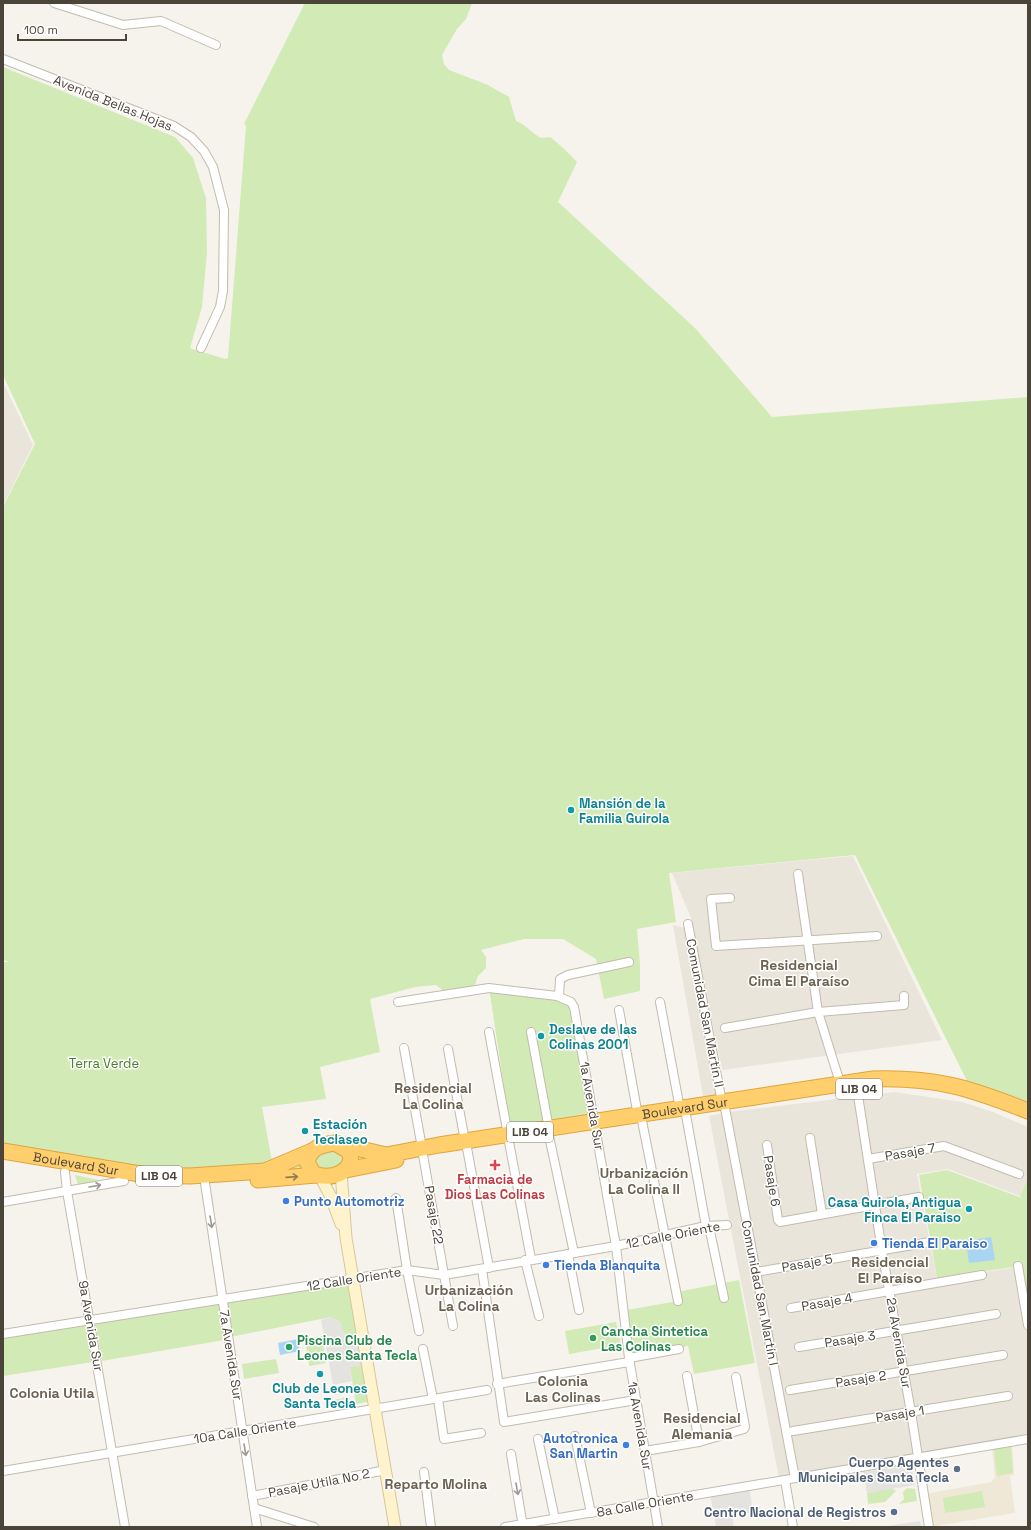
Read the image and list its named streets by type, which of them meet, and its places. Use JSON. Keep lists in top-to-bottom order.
{
  "streets": {
    "highway": ["LIB 04", "Boulevard Sur"],
    "street": [
      "Avenida Bellas Hojas",
      "Comunidad San Martín II",
      "1a Avenida Sur",
      "Pasaje 7",
      "Pasaje 6",
      "Pasaje 22",
      "12 Calle Oriente",
      "Pasaje 5",
      "Comunidad San Martín I",
      "Pasaje 4",
      "9a Avenida Sur",
      "Pasaje 3",
      "2a Avenida Sur",
      "7a Avenida Sur",
      "Pasaje 2",
      "Pasaje 1",
      "10a Calle Oriente",
      "Pasaje Utila No 2",
      "8a Calle Oriente"
    ]
  },
  "crossings": [
    ["Comunidad San Martín II", "Boulevard Sur"],
    ["Comunidad San Martín II", "Comunidad San Martín I"],
    ["LIB 04", "Boulevard Sur"],
    ["1a Avenida Sur", "Boulevard Sur"],
    ["1a Avenida Sur", "12 Calle Oriente"],
    ["1a Avenida Sur", "8a Calle Oriente"],
    ["Boulevard Sur", "Pasaje 22"],
    ["Boulevard Sur", "Comunidad San Martín I"],
    ["Boulevard Sur", "9a Avenida Sur"],
    ["Boulevard Sur", "2a Avenida Sur"],
    ["Boulevard Sur", "7a Avenida Sur"],
    ["Pasaje 7", "2a Avenida Sur"],
    ["Pasaje 6", "2a Avenida Sur"],
    ["Pasaje 22", "12 Calle Oriente"],
    ["12 Calle Oriente", "9a Avenida Sur"],
    ["12 Calle Oriente", "7a Avenida Sur"],
    ["Pasaje 5", "Comunidad San Martín I"],
    ["Pasaje 5", "2a Avenida Sur"],
    ["Comunidad San Martín I", "8a Calle Oriente"],
    ["Pasaje 4", "2a Avenida Sur"],
    ["9a Avenida Sur", "10a Calle Oriente"],
    ["Pasaje 3", "2a Avenida Sur"],
    ["2a Avenida Sur", "Pasaje 2"],
    ["2a Avenida Sur", "Pasaje 1"],
    ["2a Avenida Sur", "8a Calle Oriente"],
    ["7a Avenida Sur", "10a Calle Oriente"],
    ["7a Avenida Sur", "Pasaje Utila No 2"]
  ],
  "one_way": ["7a Avenida Sur"],
  "districts": [
    "Residencial Cima El Paraíso",
    "Residencial La Colina",
    "Urbanización La Colina II",
    "Residencial El Paraíso",
    "Urbanización La Colina",
    "Colonia Las Colinas",
    "Colonia Utila",
    "Residencial Alemania",
    "Reparto Molina"
  ],
  "parks": ["Terra Verde"],
  "places": {
    "other": [
      "Mansión de la Familia Guirola",
      "Deslave de las Colinas 2001",
      "Estación Teclaseo",
      "Punto Automotriz",
      "Casa Guirola, Antigua Finca El Paraiso",
      "Tienda El Paraiso",
      "Tienda Blanquita",
      "Cancha Sintetica Las Colinas",
      "Piscina Club de Leones Santa Tecla",
      "Club de Leones Santa Tecla",
      "Autotronica San Martin",
      "Cuerpo Agentes Municipales Santa Tecla",
      "Centro Nacional de Registros"
    ],
    "health": ["Farmacia de Dios Las Colinas"]
  },
  "scale_bar": "100 m"
}
